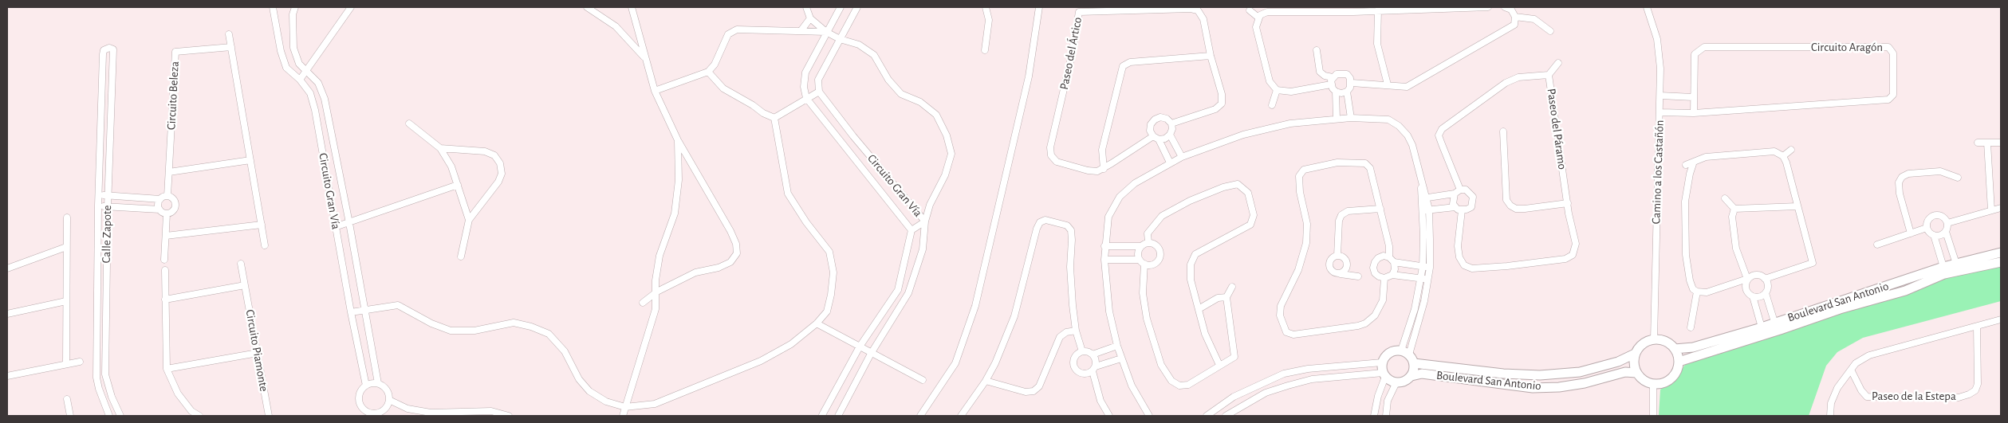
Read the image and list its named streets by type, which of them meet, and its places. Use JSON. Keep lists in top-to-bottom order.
{
  "streets": {
    "street": [
      "Circuito Aragón",
      "Paseo del Ártico",
      "Circuito Beleza",
      "Paseo del Páramo",
      "Camino a los Castañón",
      "Circuito Gran Vía",
      "Calle Zapote",
      "Boulevard San Antonio",
      "Circuito Piamonte",
      "Paseo de la Estepa"
    ]
  },
  "crossings": [
    ["Circuito Aragón", "Camino a los Castañón"],
    ["Camino a los Castañón", "Boulevard San Antonio"]
  ]
}
